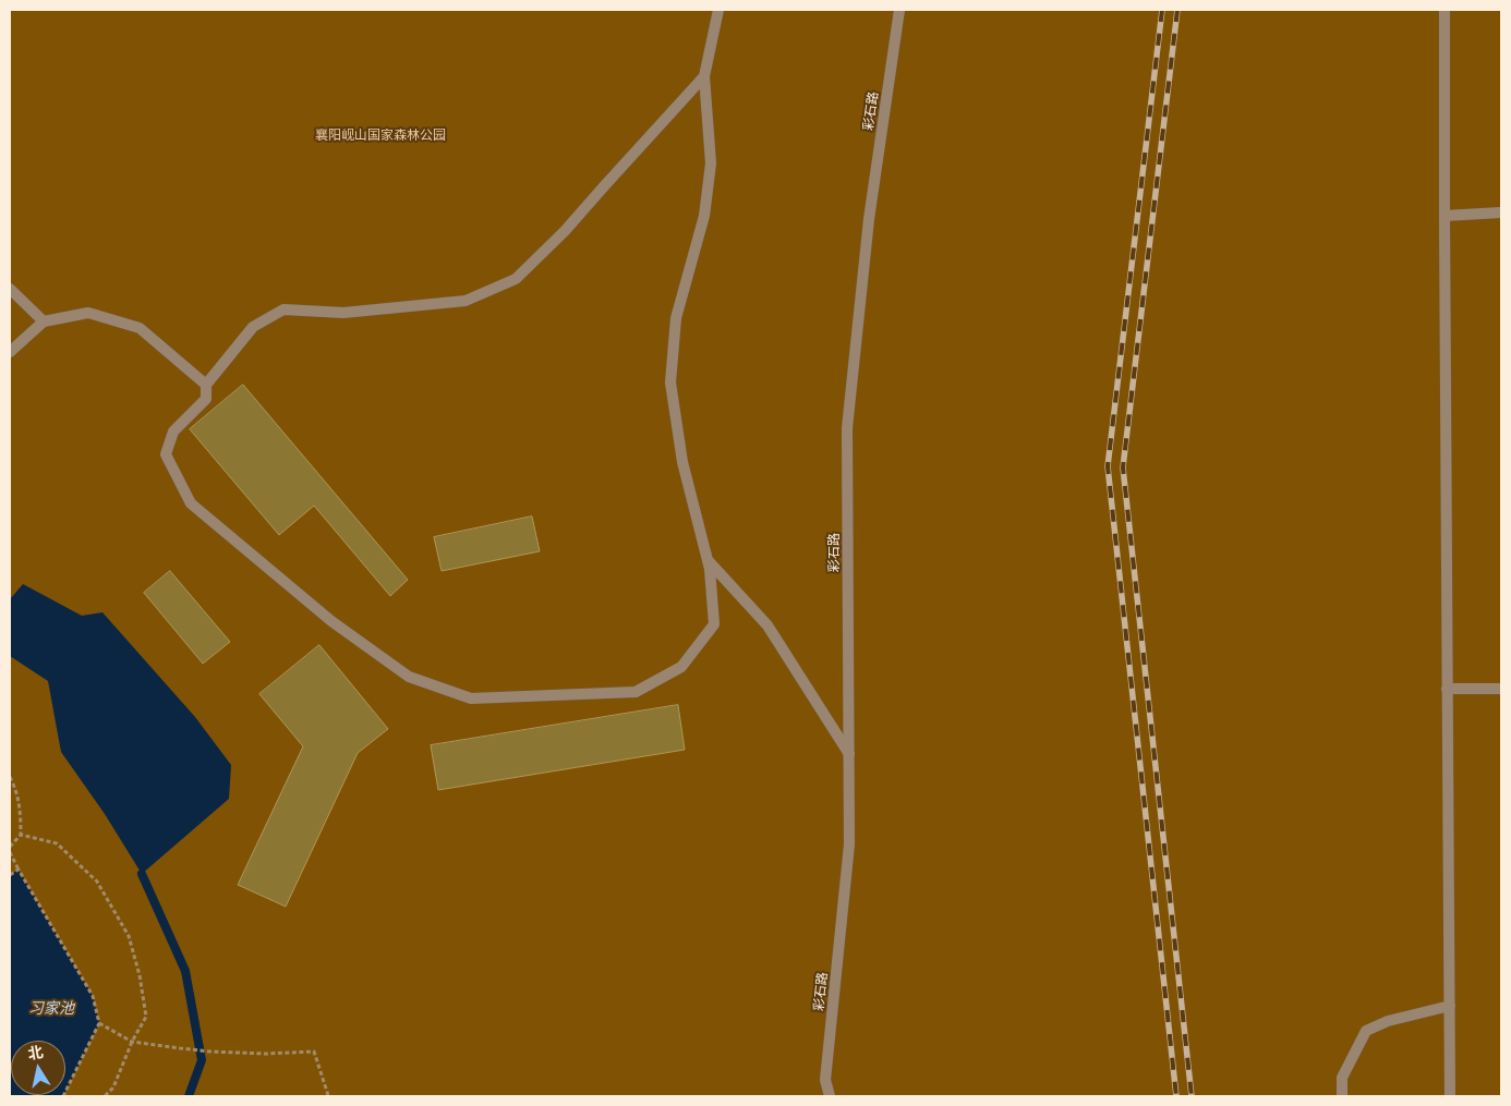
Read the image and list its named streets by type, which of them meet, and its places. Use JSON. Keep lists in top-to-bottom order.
{
  "streets": {
    "street": ["彩石路"]
  },
  "water": ["习家池"],
  "parks": ["襄阳岘山国家森林公园"],
  "north": "top"
}
